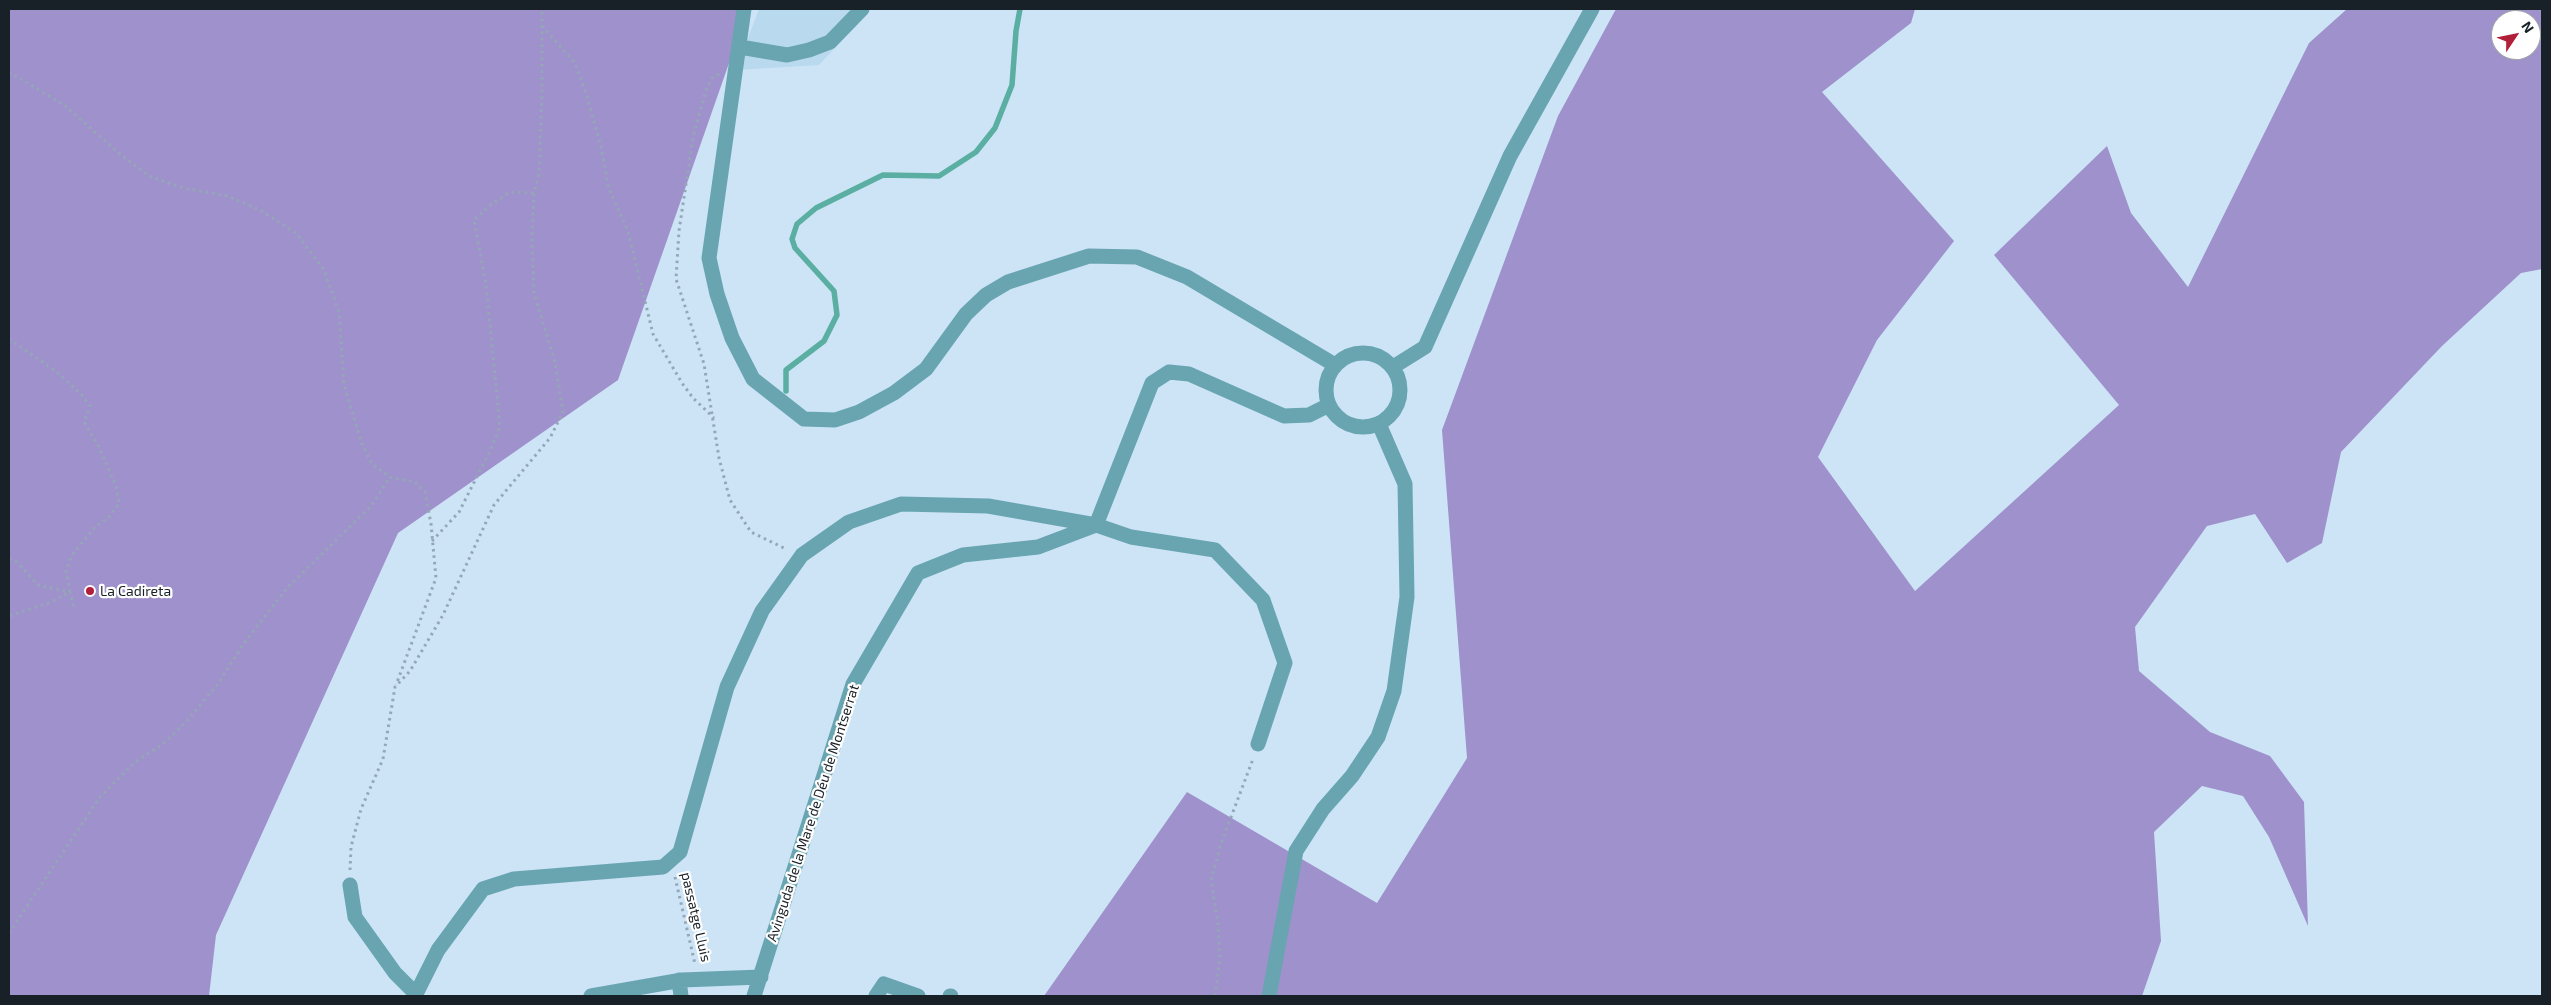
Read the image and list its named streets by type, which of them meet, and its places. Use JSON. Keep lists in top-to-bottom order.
{
  "streets": {
    "street": ["Avinguda de la Mare de Déu de Montserrat"],
    "path": ["passatge Lluis"]
  },
  "places": ["La Cadireta"],
  "north": "top right"
}
